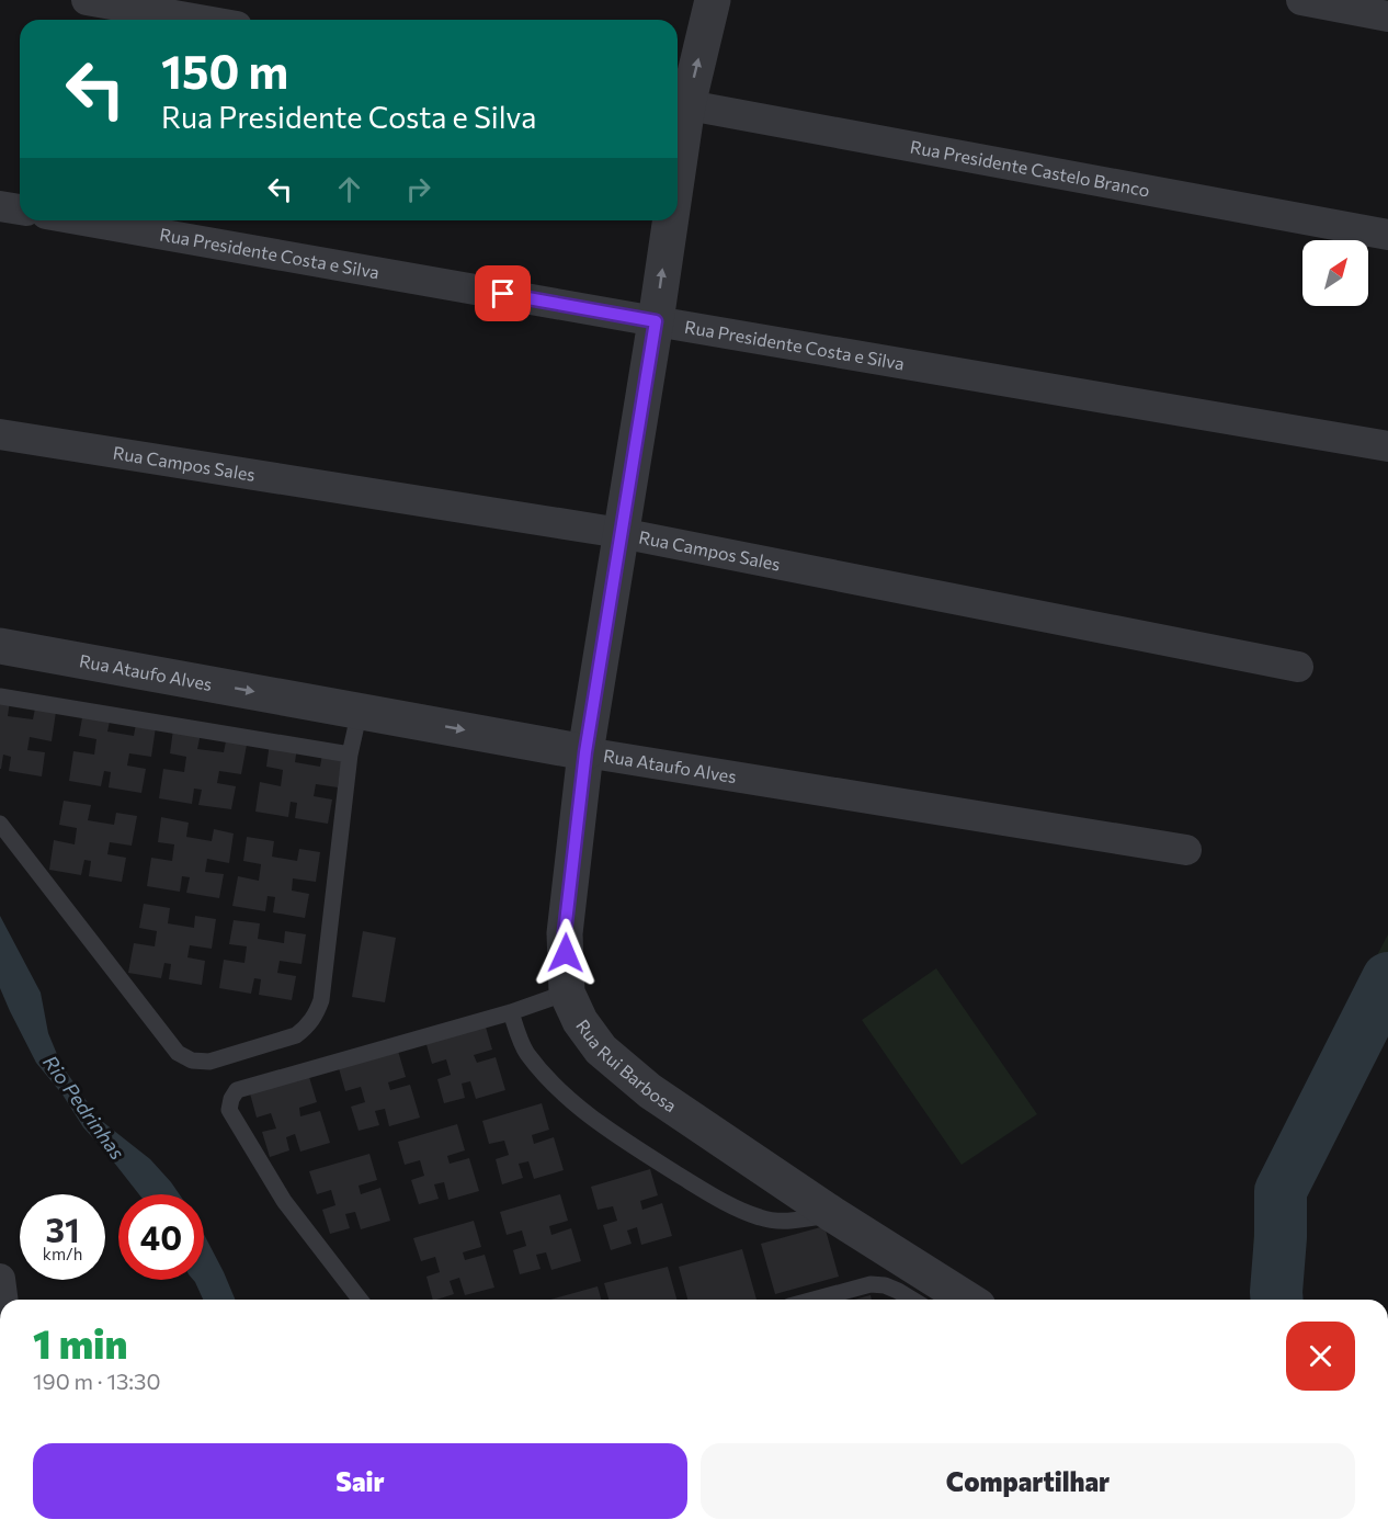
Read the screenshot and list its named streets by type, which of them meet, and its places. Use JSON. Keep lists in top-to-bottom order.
{
  "streets": {
    "street": [
      "Rua Presidente Castelo Branco",
      "Rua Presidente Costa e Silva",
      "Rua Campos Sales",
      "Rua Ataufo Alves",
      "Rua Rui Barbosa"
    ]
  },
  "crossings": [
    ["Rua Presidente Castelo Branco", "Rua Rui Barbosa"],
    ["Rua Presidente Costa e Silva", "Rua Rui Barbosa"],
    ["Rua Campos Sales", "Rua Rui Barbosa"],
    ["Rua Ataufo Alves", "Rua Rui Barbosa"]
  ],
  "one_way": ["Rua Ataufo Alves"],
  "water": ["Rio Pedrinhas"],
  "north": "top right",
  "page": {
    "turn": ["150 m", "Rua Presidente Costa e Silva"],
    "speed": "31 km/h",
    "limit": "40",
    "heading": ["1 min", "190 m · 13:30"],
    "buttons": ["Sair", "Compartilhar"]
  }
}
